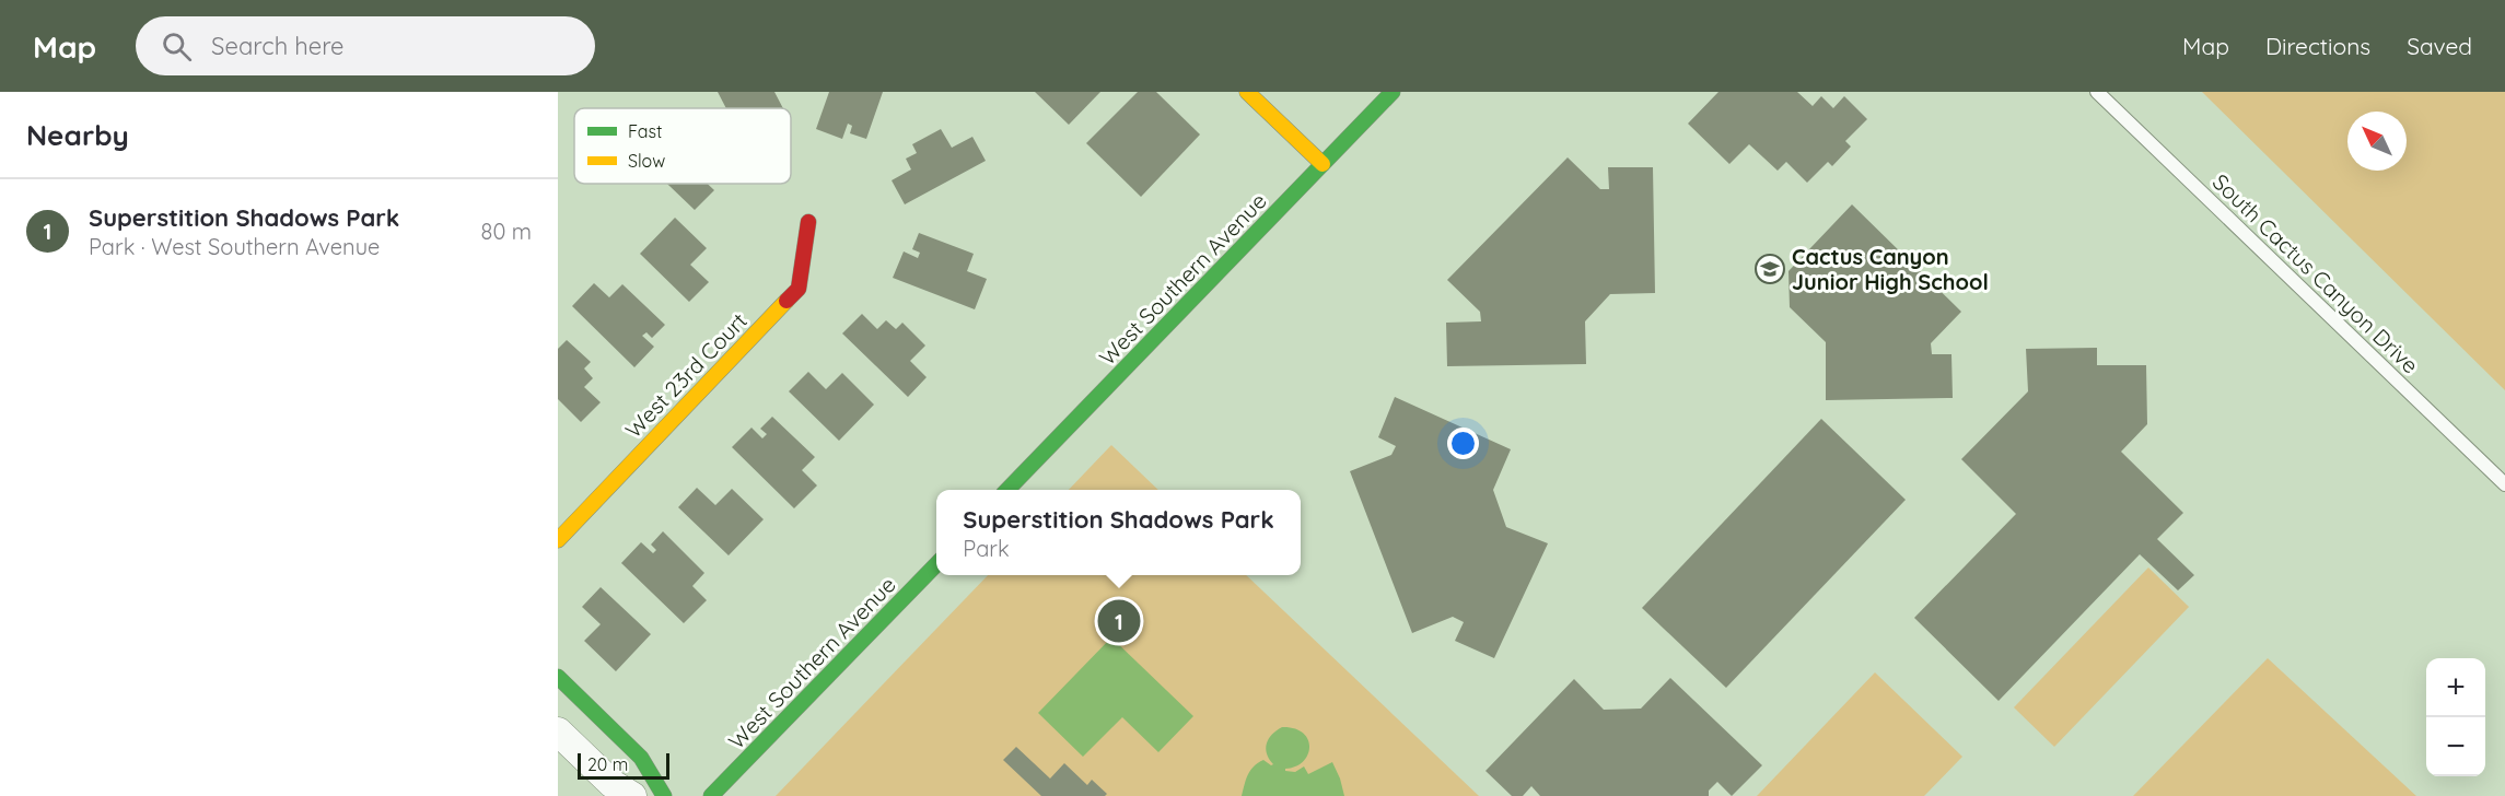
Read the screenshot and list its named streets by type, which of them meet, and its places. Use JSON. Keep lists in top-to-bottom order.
{
  "streets": {
    "main road": ["West Southern Avenue", "West 23rd Court"],
    "lane": ["South Cactus Canyon Drive"]
  },
  "places": {
    "school or university": ["Cactus Canyon Junior High School"]
  },
  "legend": ["Fast", "Slow"],
  "scale_bar": "20 m",
  "north": "top left",
  "page": {
    "header": "Map",
    "search": "Search here",
    "nav": ["Map", "Directions", "Saved"],
    "heading": "Nearby",
    "list": [
      {
        "mark": "1",
        "name": "Superstition Shadows Park",
        "note": "Park · West Southern Avenue",
        "value": "80 m"
      }
    ],
    "popup": ["Superstition Shadows Park", "Park"],
    "pins": "1",
    "map_buttons": ["+", "−"],
    "scale": "20 m"
  }
}
